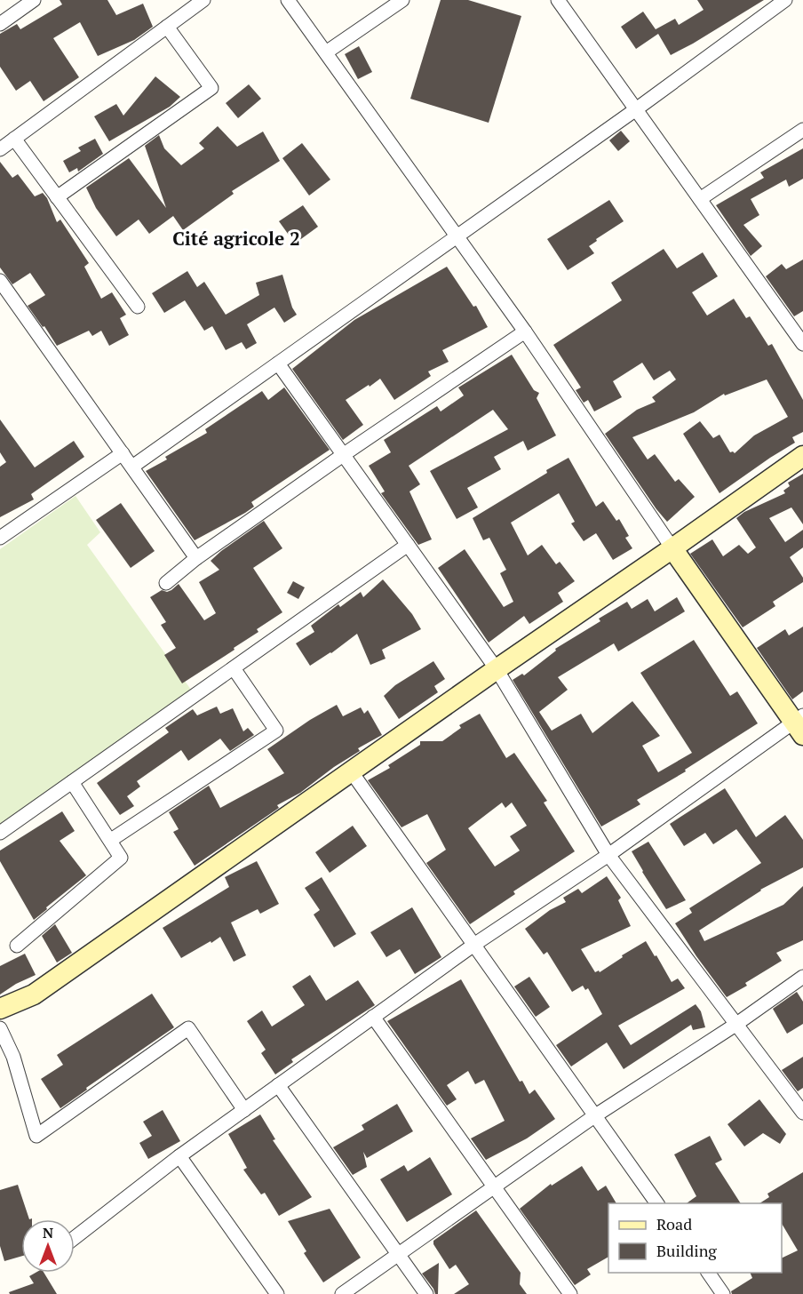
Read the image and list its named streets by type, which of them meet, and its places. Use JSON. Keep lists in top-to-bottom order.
{
  "districts": ["Cité agricole 2"],
  "legend": ["Road", "Building"],
  "north": "top"
}
